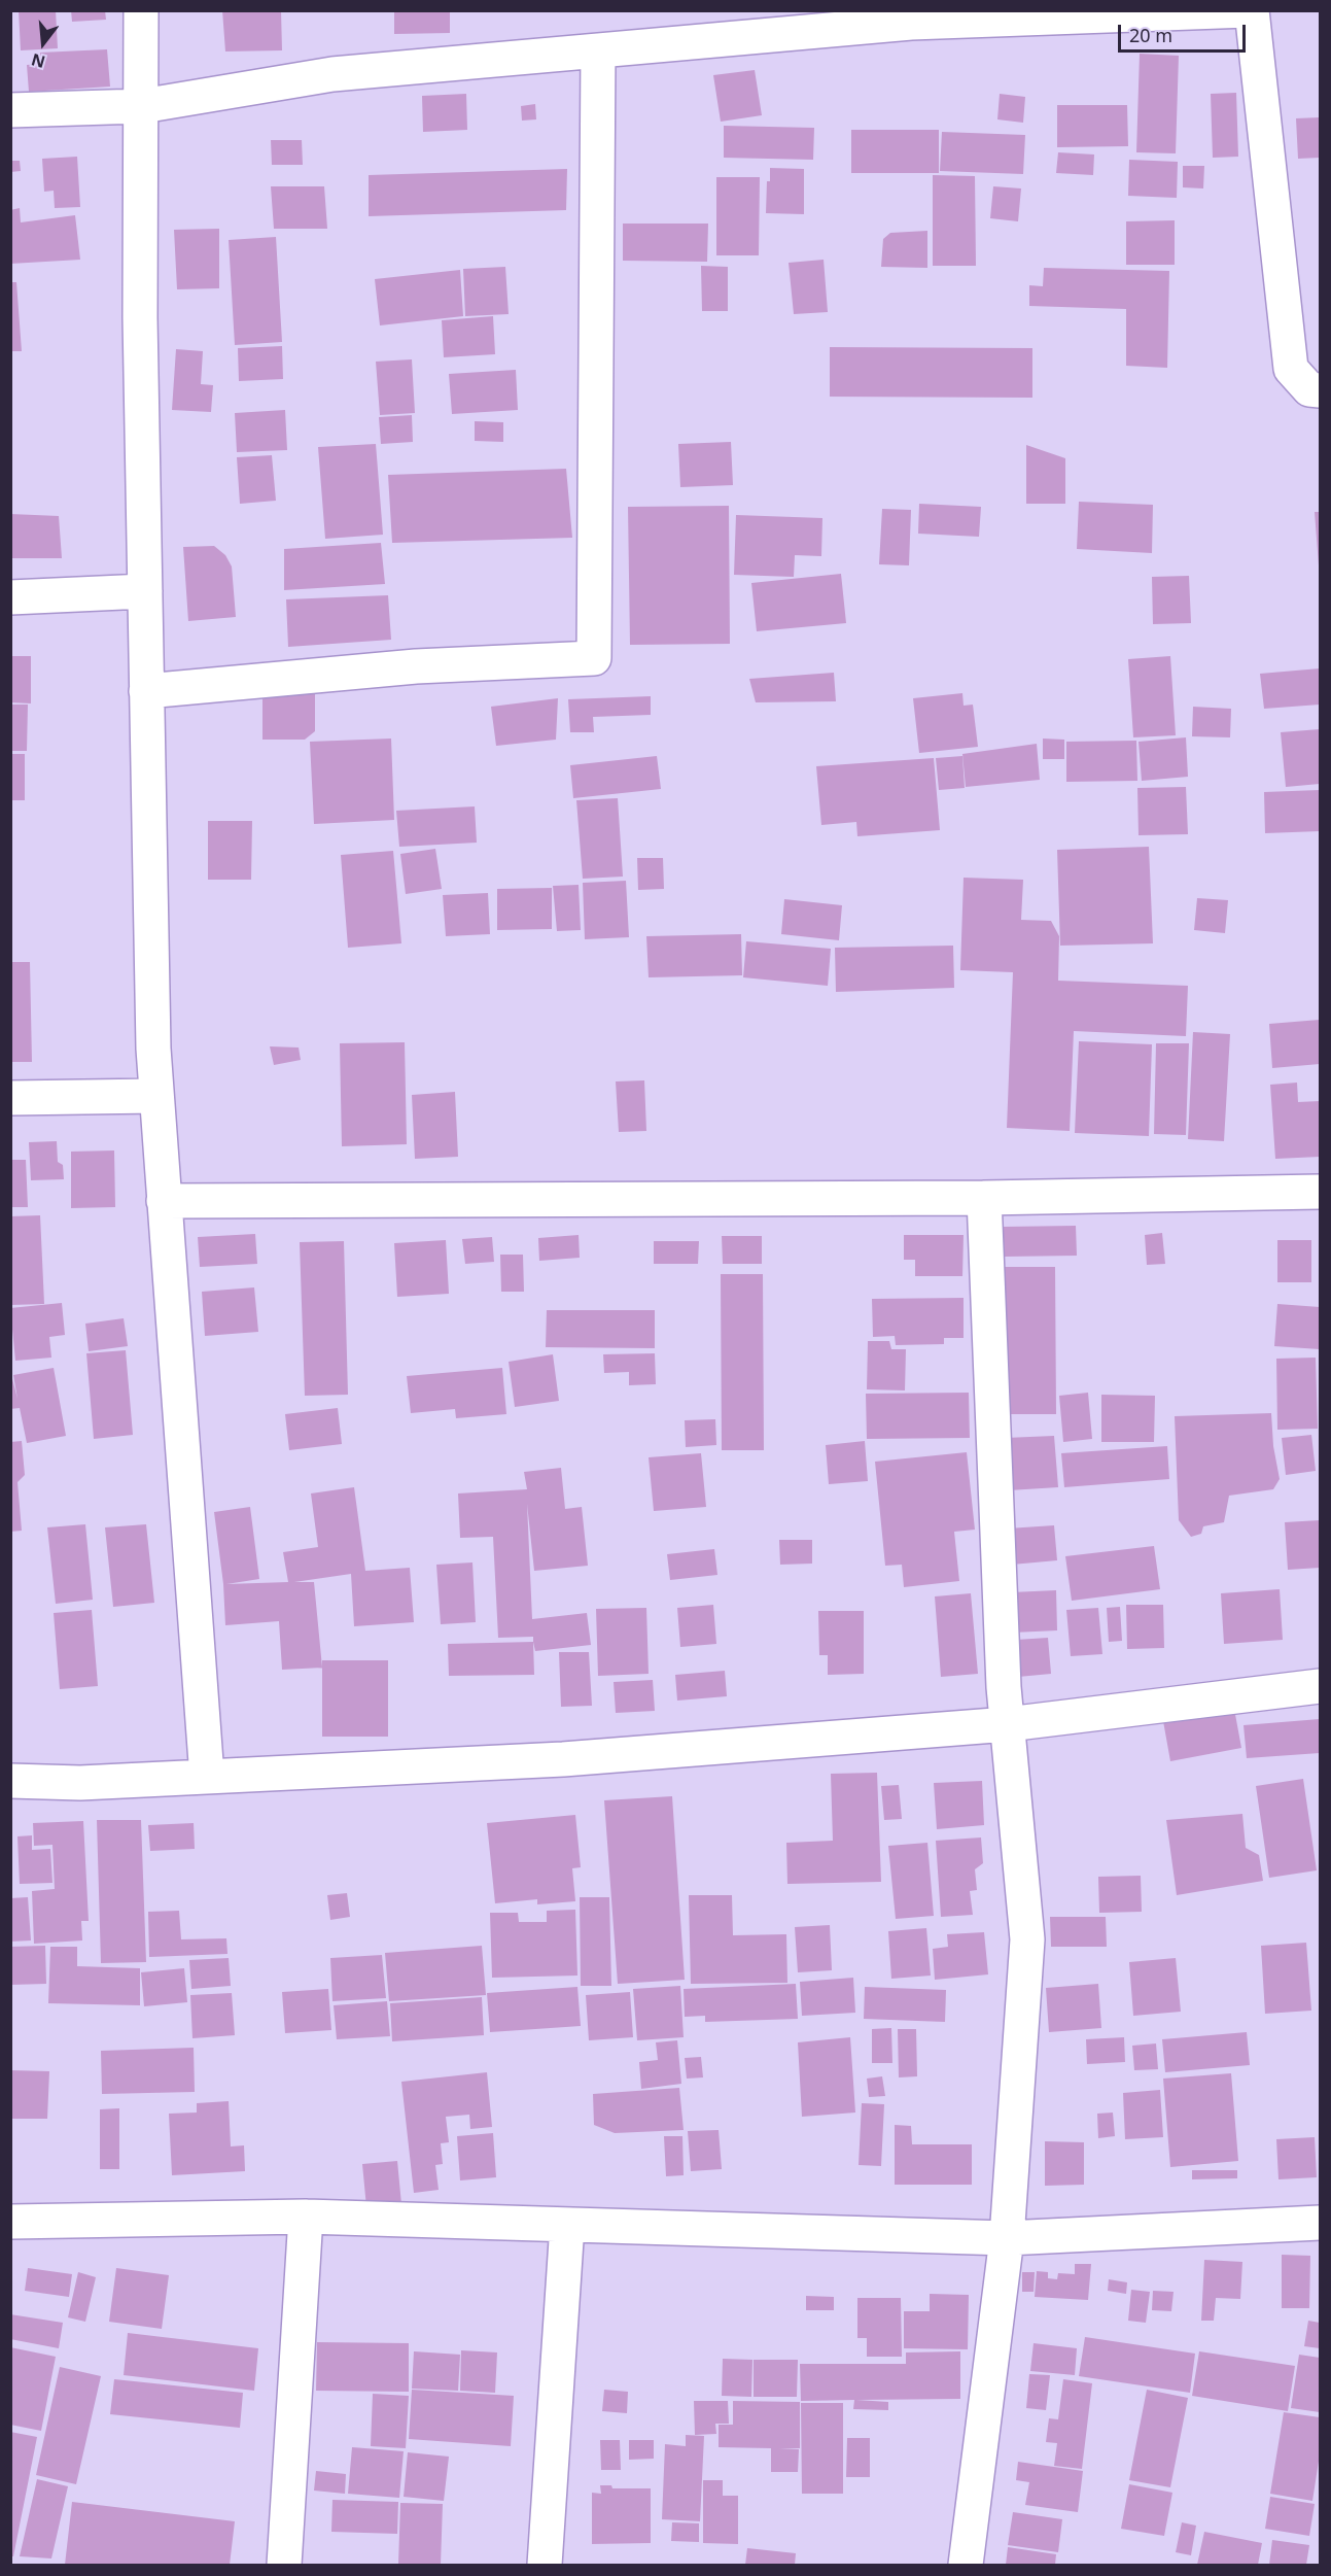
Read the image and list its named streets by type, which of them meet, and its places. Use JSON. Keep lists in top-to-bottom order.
{
  "scale_bar": "20 m",
  "north": "bottom"
}
